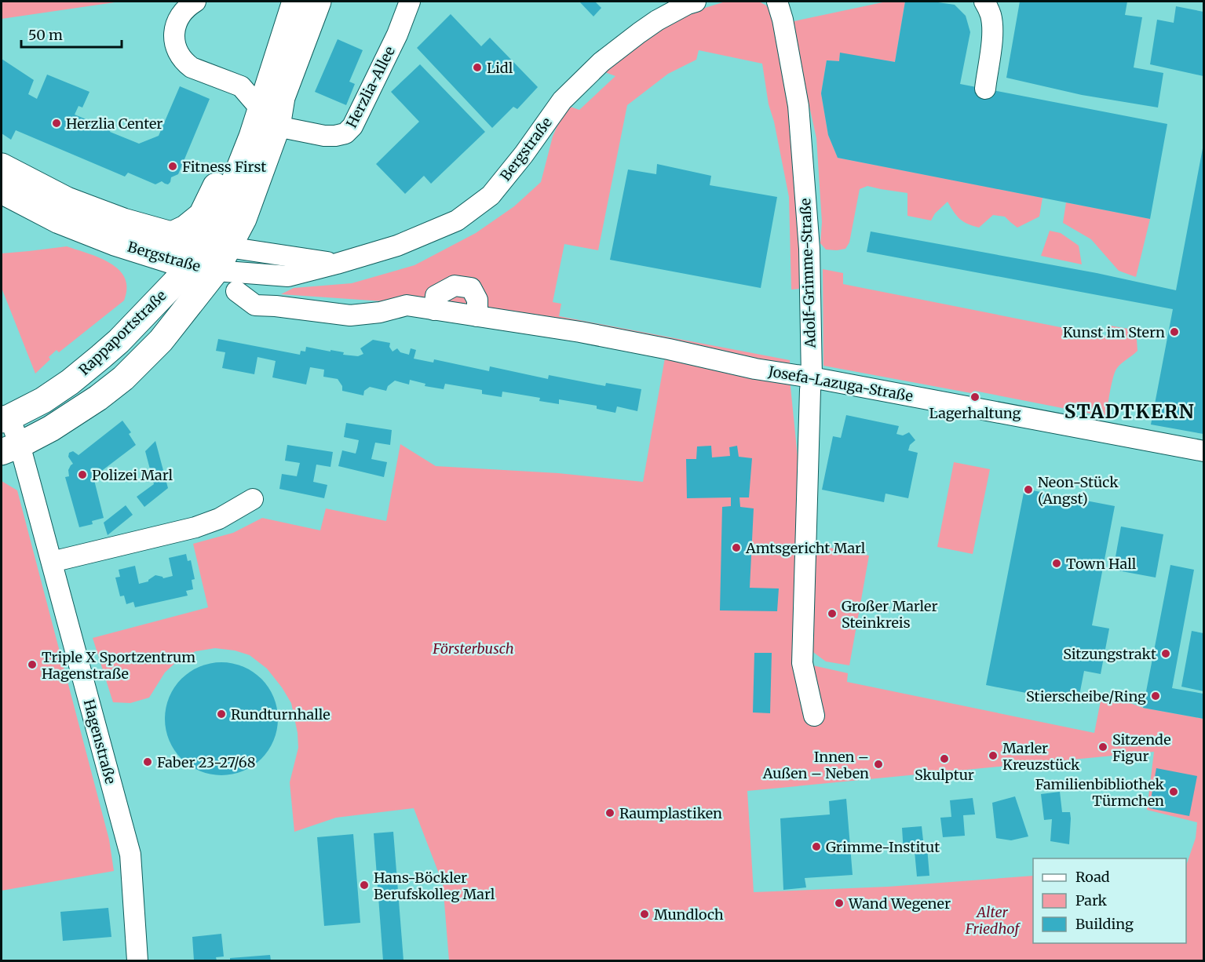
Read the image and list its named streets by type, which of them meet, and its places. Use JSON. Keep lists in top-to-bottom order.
{
  "streets": {
    "main road": ["Bergstraße", "Rappaportstraße"],
    "street": [
      "Herzlia-Allee",
      "Adolf-Grimme-Straße",
      "Josefa-Lazuga-Straße",
      "Hagenstraße"
    ]
  },
  "crossings": [
    ["Bergstraße", "Rappaportstraße"],
    ["Adolf-Grimme-Straße", "Josefa-Lazuga-Straße"],
    ["Rappaportstraße", "Hagenstraße"]
  ],
  "districts": ["STADTKERN"],
  "parks": ["Försterbusch", "Alter Friedhof"],
  "places": [
    "Lidl",
    "Herzlia Center",
    "Fitness First",
    "Kunst im Stern",
    "Lagerhaltung",
    "Polizei Marl",
    "Neon-Stück (Angst)",
    "Amtsgericht Marl",
    "Town Hall",
    "Großer Marler Steinkreis",
    "Sitzungstrakt",
    "Triple X Sportzentrum Hagenstraße",
    "Stierscheibe/Ring",
    "Rundturnhalle",
    "Sitzende Figur",
    "Marler Kreuzstück",
    "Skulptur",
    "Faber 23-27/68",
    "Innen – Außen – Neben",
    "Familienbibliothek Türmchen",
    "Raumplastiken",
    "Grimme-Institut",
    "Hans-Böckler Berufskolleg Marl",
    "Wand Wegener",
    "Mundloch"
  ],
  "legend": ["Road", "Park", "Building"],
  "scale_bar": "50 m"
}
